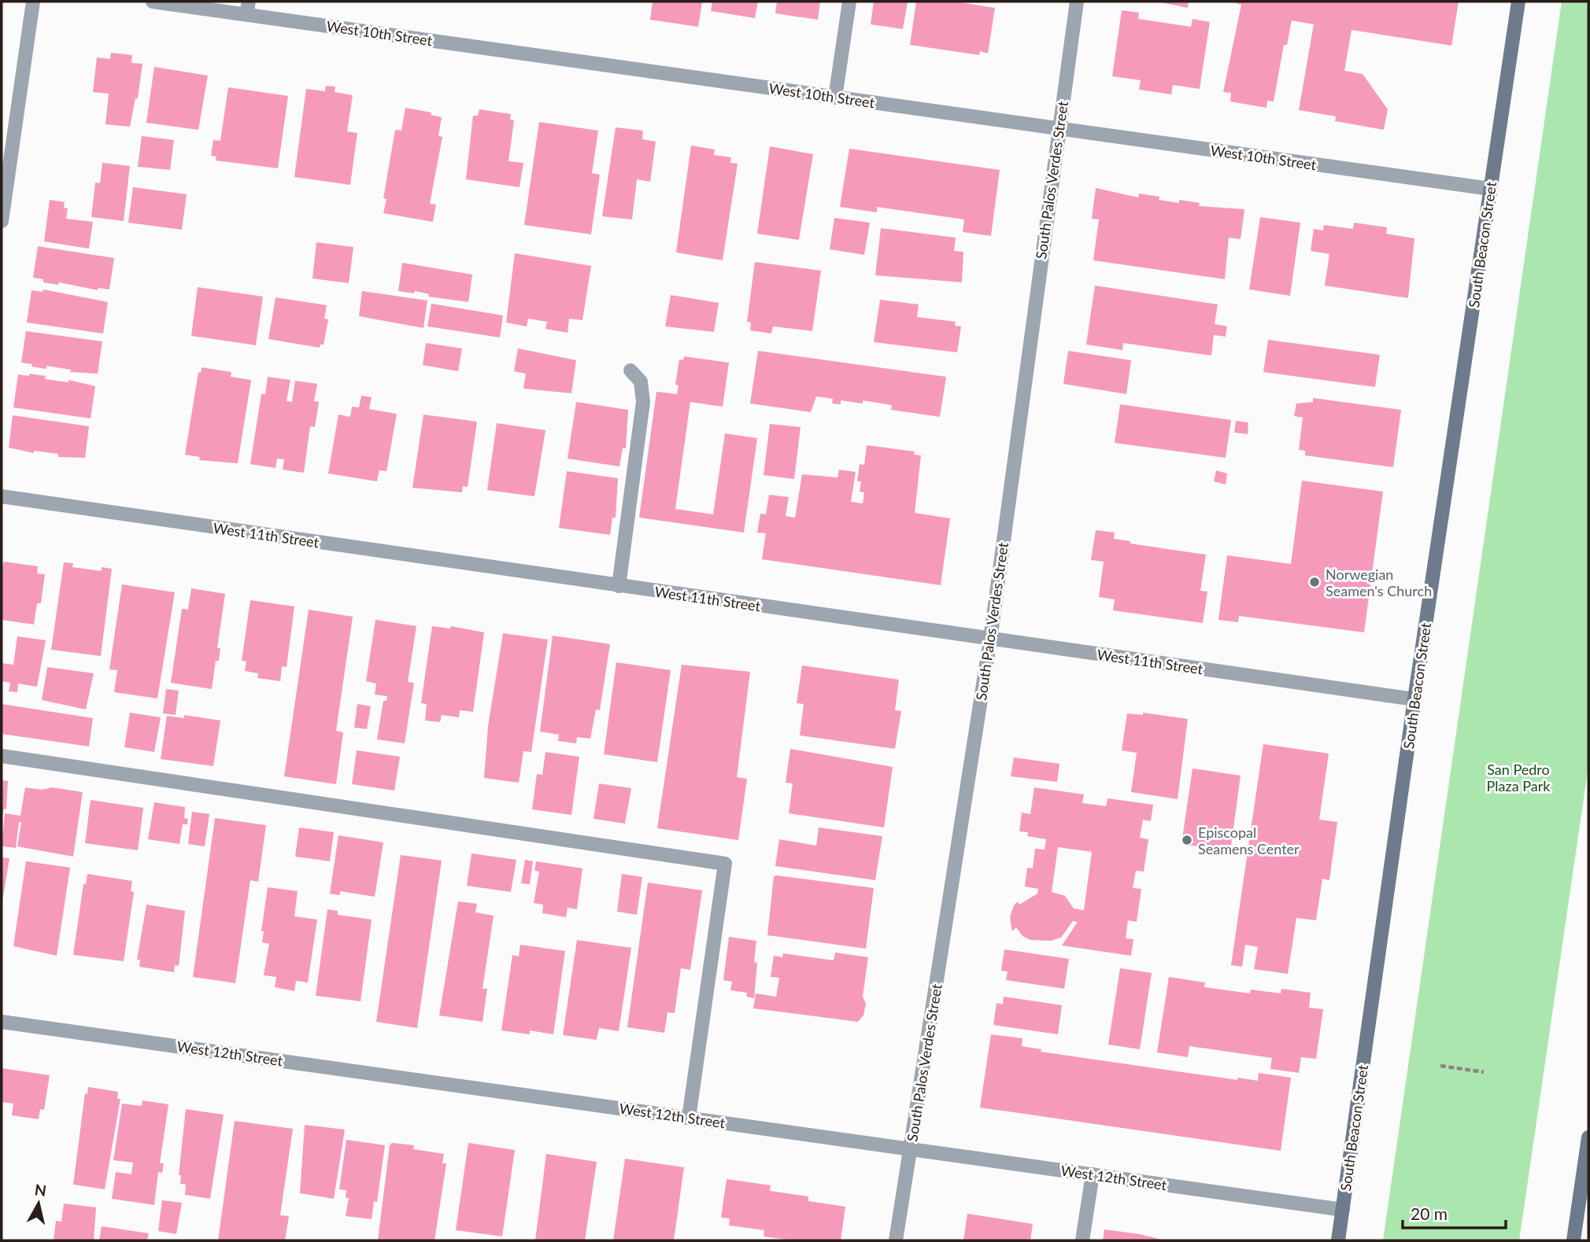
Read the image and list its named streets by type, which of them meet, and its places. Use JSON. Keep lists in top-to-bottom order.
{
  "streets": {
    "street": [
      "West 10th Street",
      "South Palos Verdes Street",
      "South Beacon Street",
      "West 11th Street",
      "West 12th Street"
    ]
  },
  "crossings": [
    ["West 10th Street", "South Palos Verdes Street"],
    ["West 10th Street", "South Beacon Street"],
    ["South Palos Verdes Street", "West 11th Street"],
    ["South Palos Verdes Street", "West 12th Street"],
    ["South Beacon Street", "West 11th Street"],
    ["South Beacon Street", "West 12th Street"]
  ],
  "parks": ["San Pedro Plaza Park"],
  "places": ["Norwegian Seamen's Church", "Episcopal Seamens Center"],
  "scale_bar": "20 m",
  "north": "top"
}
